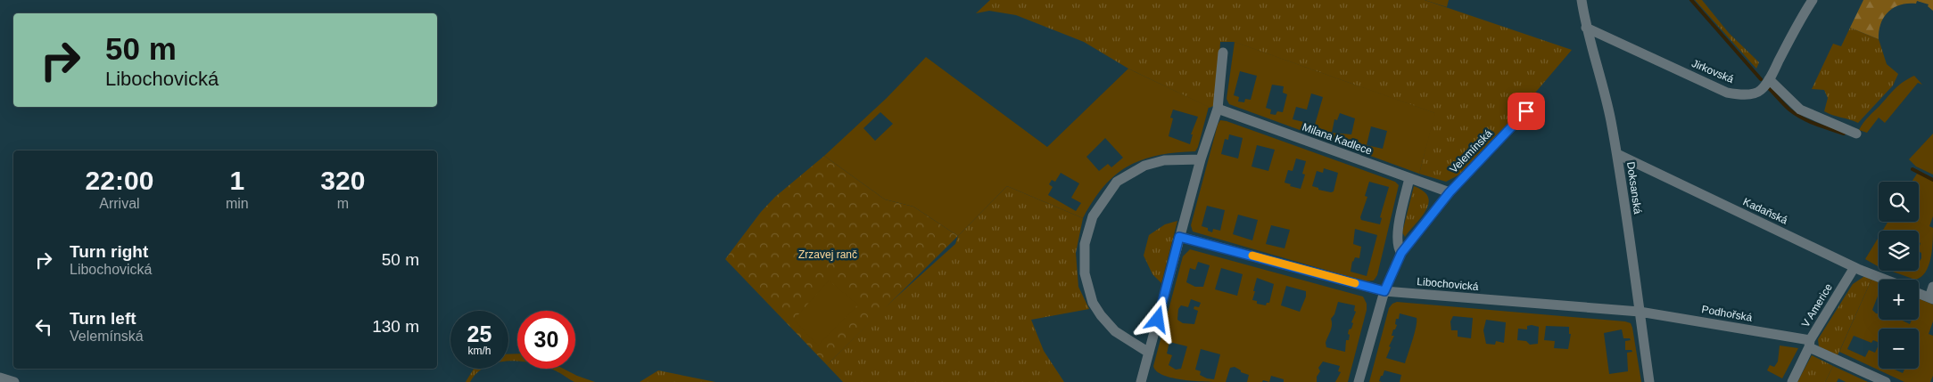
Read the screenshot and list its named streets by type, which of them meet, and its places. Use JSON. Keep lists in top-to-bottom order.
{
  "streets": {
    "street": [
      "Jirkovská",
      "Milana Kadlece",
      "Velemínská",
      "Doksanská",
      "Kadaňská",
      "Libochovická",
      "V Americe",
      "Podhořská"
    ]
  },
  "crossings": [
    ["Jirkovská", "Doksanská"],
    ["Milana Kadlece", "Velemínská"],
    ["Velemínská", "Libochovická"],
    ["Doksanská", "Kadaňská"],
    ["Doksanská", "Libochovická"],
    ["Doksanská", "Podhořská"],
    ["Kadaňská", "V Americe"],
    ["Libochovická", "Podhořská"],
    ["V Americe", "Podhořská"]
  ],
  "parks": ["Zrzavej ranč"],
  "page": {
    "turn": ["50 m", "Libochovická"],
    "eta": [
      "22:00",
      "Arrival",
      "1",
      "min",
      "320",
      "m"
    ],
    "map_buttons": ["+", "−"],
    "list": [
      {
        "name": "Turn right",
        "note": "Libochovická",
        "value": "50 m"
      },
      {
        "name": "Turn left",
        "note": "Velemínská",
        "value": "130 m"
      }
    ],
    "speed": "25 km/h",
    "limit": "30"
  }
}
